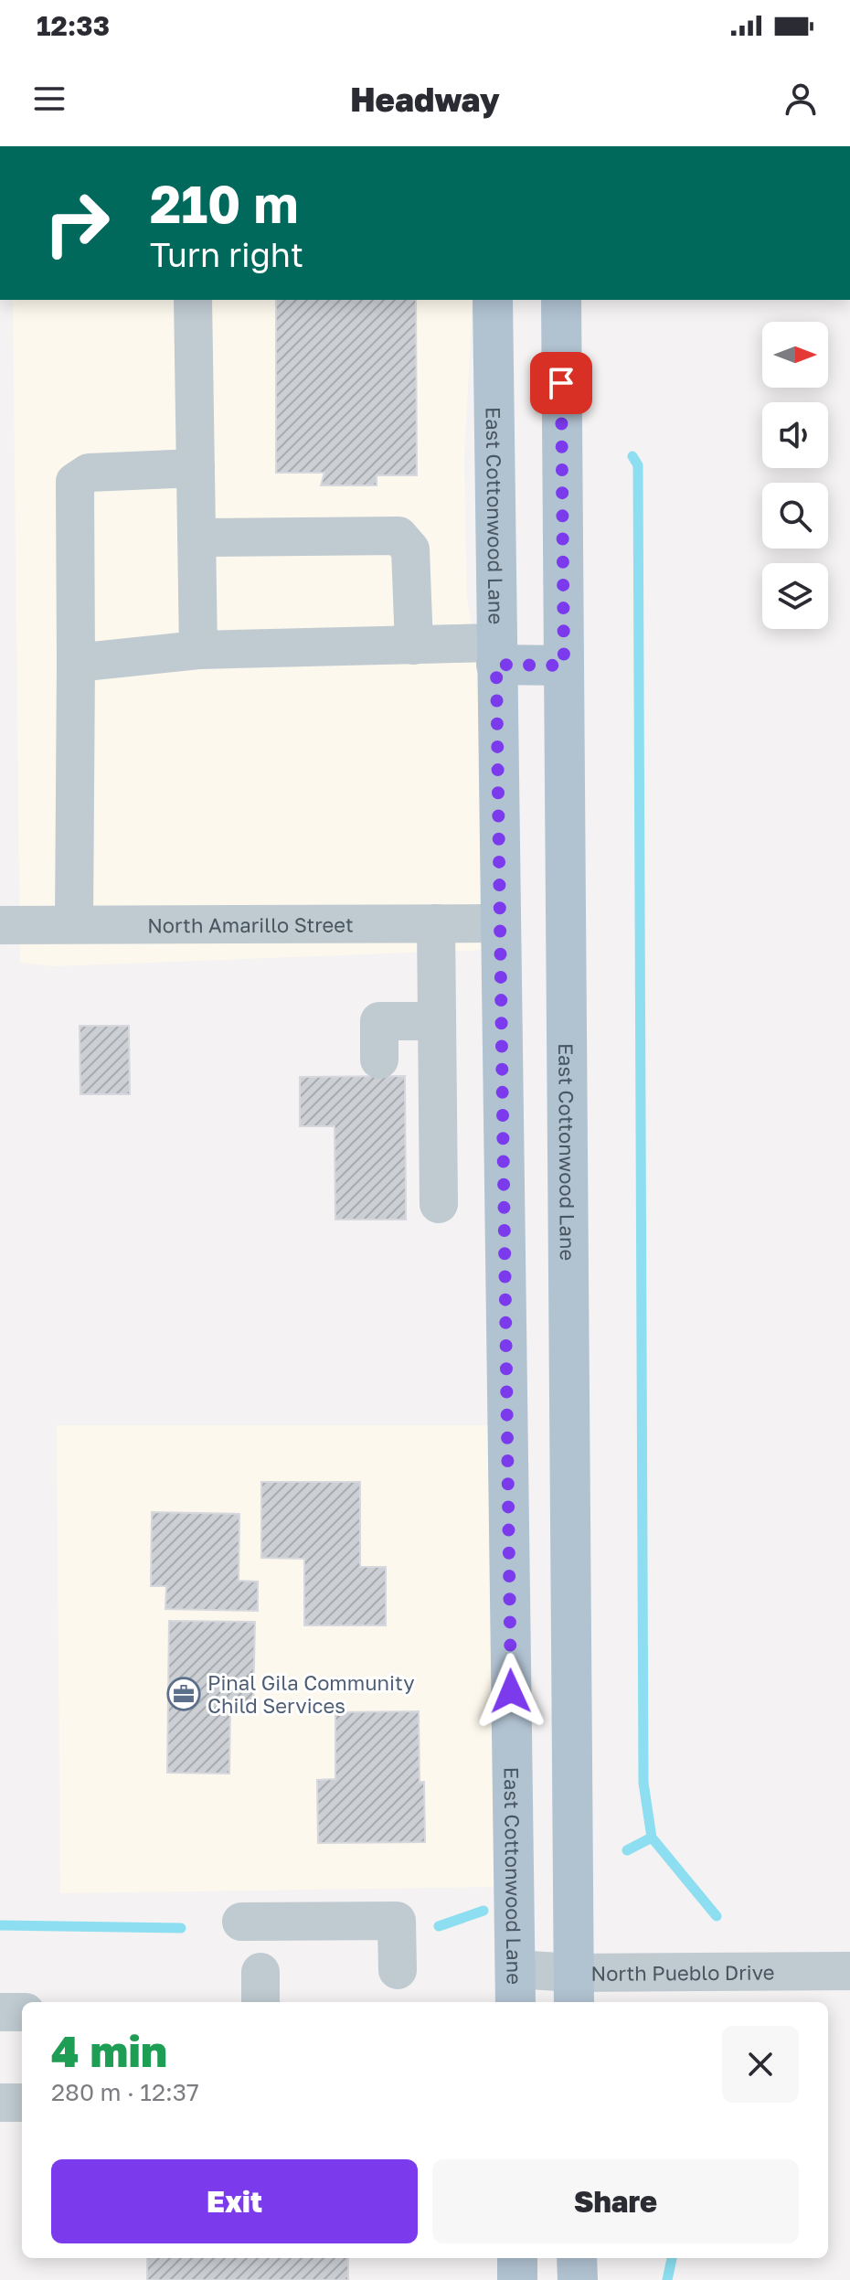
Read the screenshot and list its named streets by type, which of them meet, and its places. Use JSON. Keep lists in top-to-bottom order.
{
  "streets": {
    "main road": ["East Cottonwood Lane"],
    "street": ["North Amarillo Street", "North Pueblo Drive"]
  },
  "crossings": [
    ["East Cottonwood Lane", "North Amarillo Street"],
    ["East Cottonwood Lane", "North Pueblo Drive"]
  ],
  "places": {
    "office": ["Pinal Gila Community Child Services"]
  },
  "north": "right",
  "page": {
    "status": "12:33",
    "header": "Headway",
    "turn": ["210 m", "Turn right"],
    "heading": ["4 min", "280 m · 12:37"],
    "buttons": ["Exit", "Share"]
  }
}
